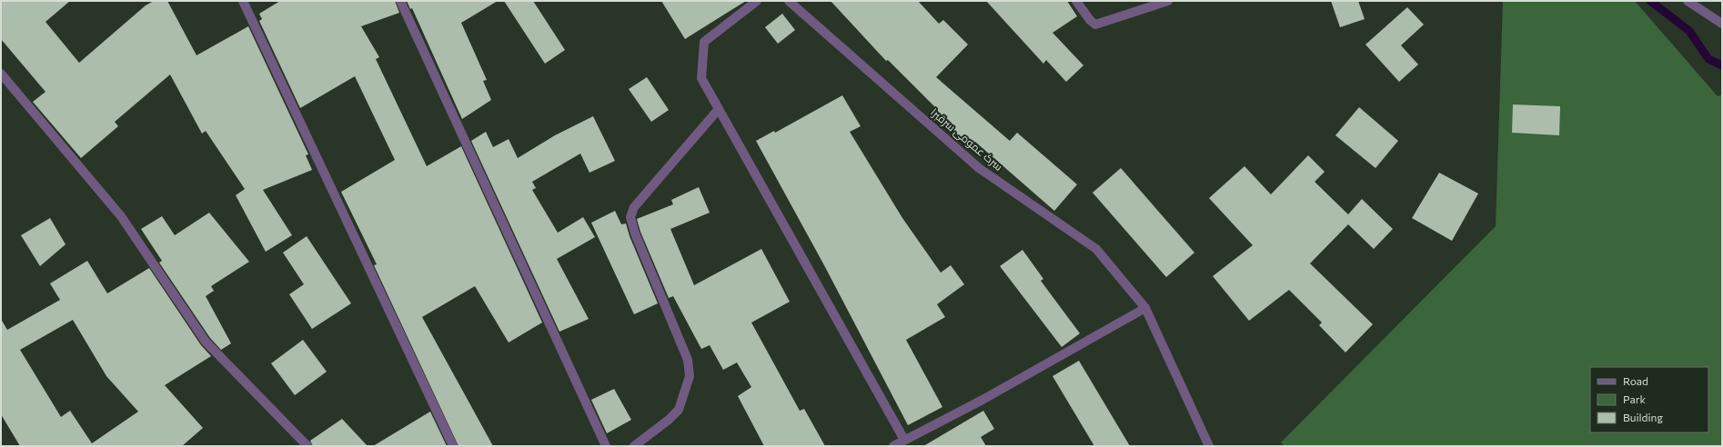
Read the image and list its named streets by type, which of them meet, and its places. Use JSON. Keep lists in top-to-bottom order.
{
  "streets": {
    "street": ["سرک عمومی سرقبرا"]
  },
  "legend": ["Road", "Park", "Building"]
}
